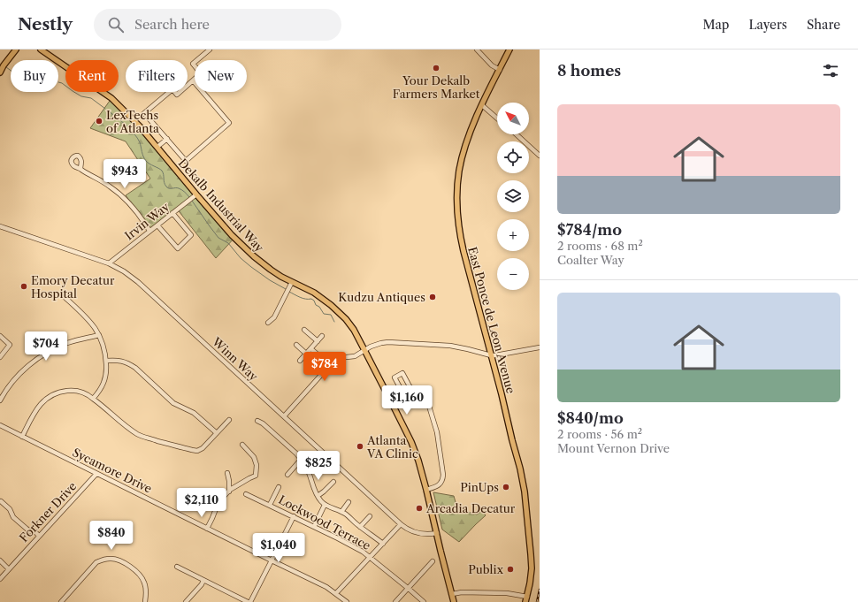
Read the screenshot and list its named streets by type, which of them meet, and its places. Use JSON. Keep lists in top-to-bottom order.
{
  "streets": {
    "main road": ["Dekalb Industrial Way", "East Ponce de Leon Avenue"],
    "street": [
      "Irvin Way",
      "Winn Way",
      "Sycamore Drive",
      "Forkner Drive",
      "Lockwood Terrace"
    ]
  },
  "crossings": [
    ["Dekalb Industrial Way", "Irvin Way"],
    ["Dekalb Industrial Way", "Winn Way"],
    ["Irvin Way", "Winn Way"],
    ["Sycamore Drive", "Forkner Drive"]
  ],
  "places": [
    "Your Dekalb Farmers Market",
    "LexTechs of Atlanta",
    "Emory Decatur Hospital",
    "Kudzu Antiques",
    "Atlanta VA Clinic",
    "PinUps",
    "Arcadia Decatur",
    "Publix"
  ],
  "north": "top left",
  "page": {
    "header": "Nestly",
    "search": "Search here",
    "nav": ["Map", "Layers", "Share"],
    "heading": "8 homes",
    "chip": [
      "Buy",
      "Rent",
      "Filters",
      "New"
    ],
    "list": [
      {
        "name": "$784/mo",
        "note": "2 rooms · 68 m² · Coalter Way"
      },
      {
        "name": "$840/mo",
        "note": "2 rooms · 56 m² · Mount Vernon Drive"
      }
    ],
    "map_buttons": ["+", "−"],
    "price": [
      "$943",
      "$704",
      "$784",
      "$1,160",
      "$825",
      "$2,110",
      "$840",
      "$1,040"
    ]
  }
}
